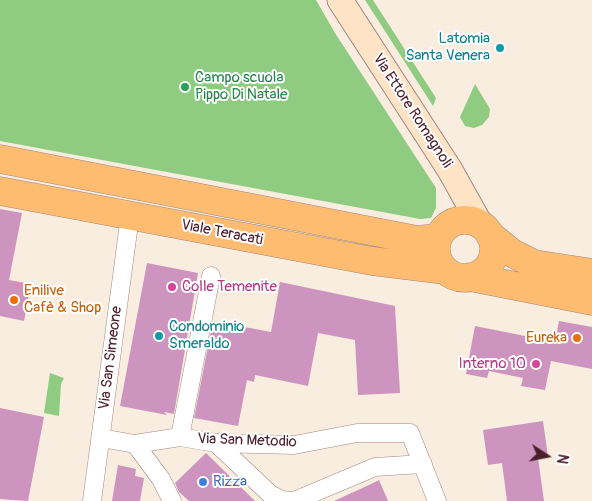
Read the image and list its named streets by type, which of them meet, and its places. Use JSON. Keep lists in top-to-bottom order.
{
  "streets": {
    "main road": ["Via Ettore Romagnoli", "Viale Teracati"],
    "street": ["Via San Simeone", "Via San Metodio"]
  },
  "crossings": [
    ["Via Ettore Romagnoli", "Viale Teracati"],
    ["Viale Teracati", "Via San Simeone"],
    ["Via San Simeone", "Via San Metodio"]
  ],
  "places": [
    "Latomia Santa Venera",
    "Campo scuola Pippo Di Natale",
    "Colle Temenite",
    "Enilive Cafè & Shop",
    "Condominio Smeraldo",
    "Eureka",
    "Interno 10",
    "Rizza"
  ],
  "north": "right"
}
